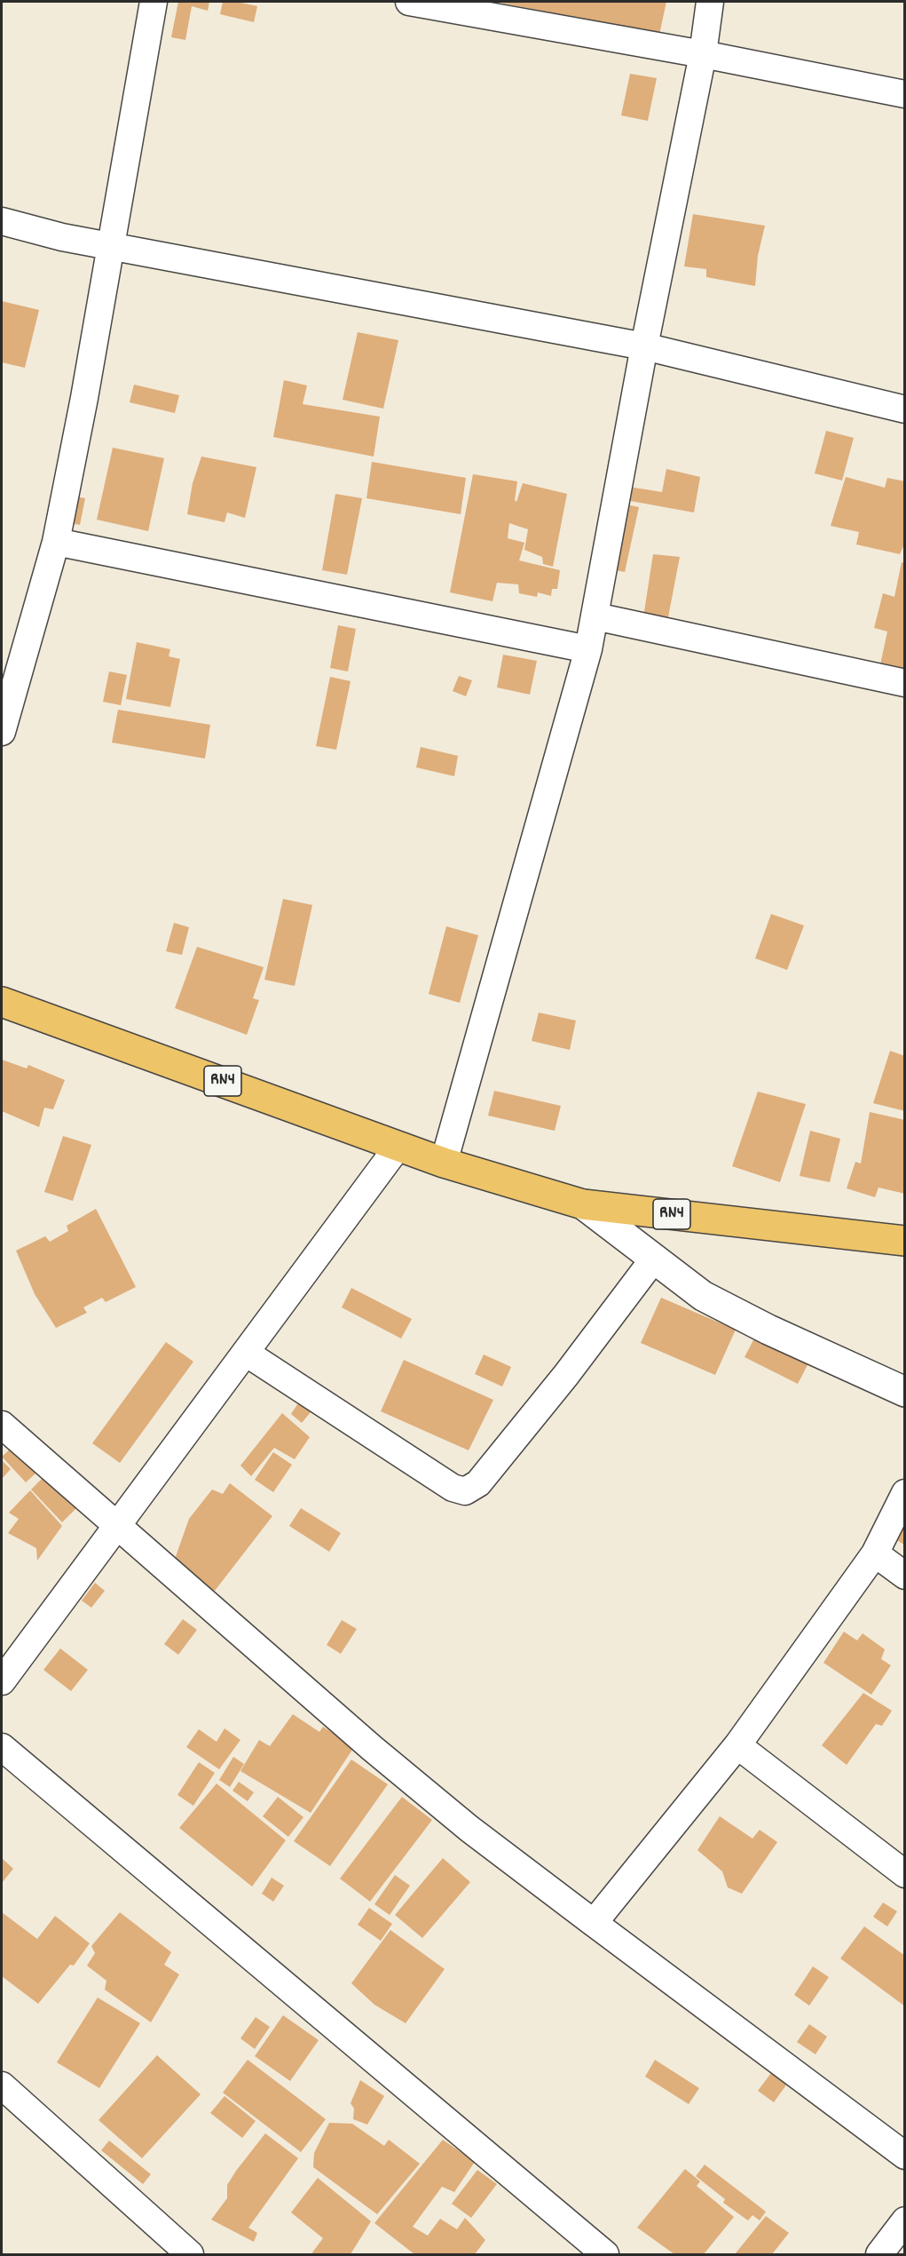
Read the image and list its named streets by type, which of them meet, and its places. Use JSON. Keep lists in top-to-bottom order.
{
  "streets": {
    "highway": ["RN4"]
  }
}
